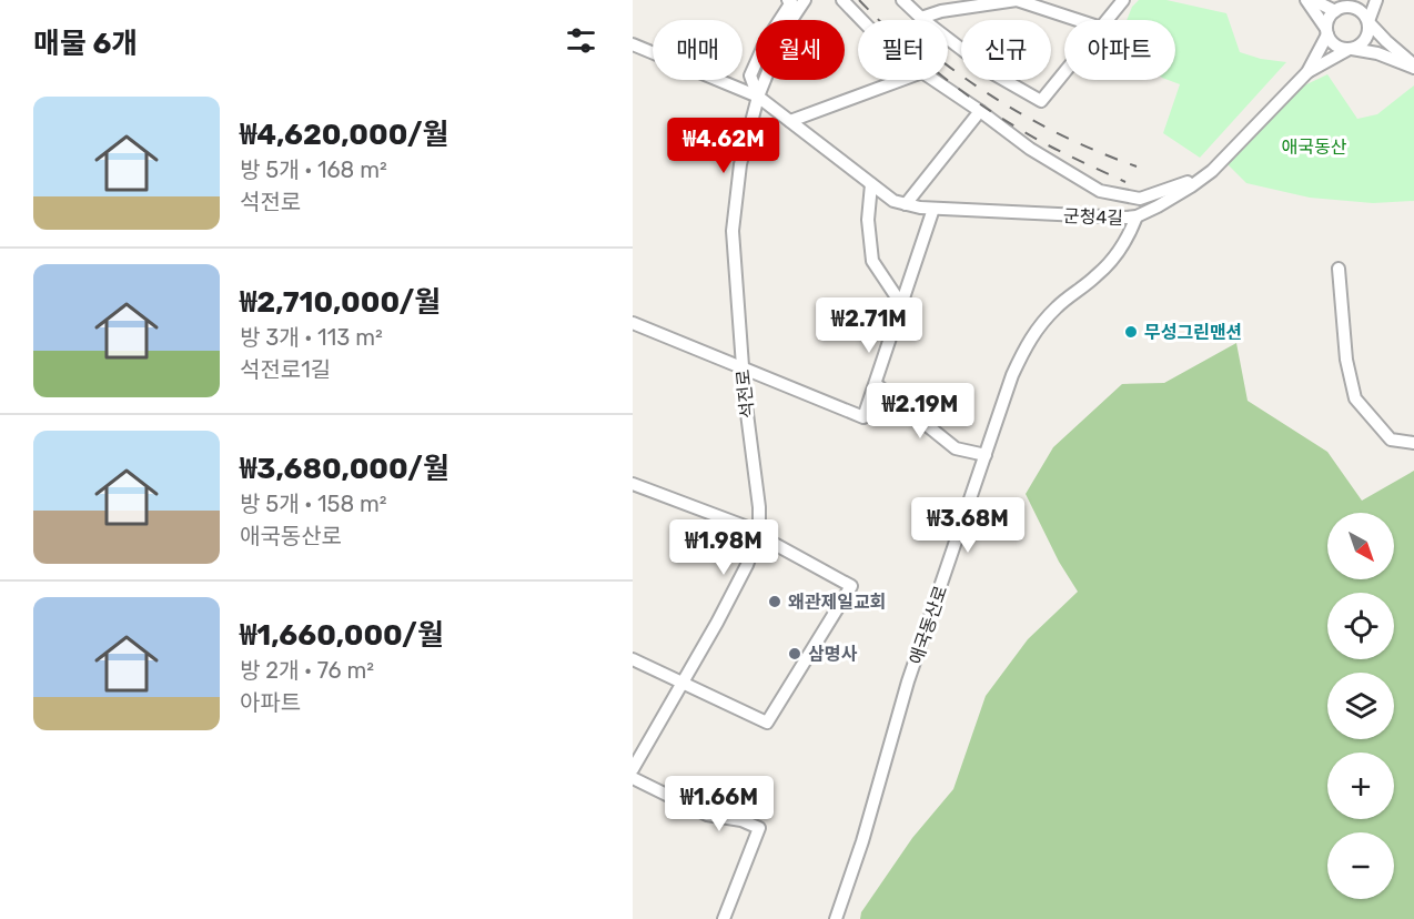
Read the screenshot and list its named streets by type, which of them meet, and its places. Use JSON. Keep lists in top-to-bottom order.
{
  "streets": {
    "street": ["군청4길", "석전로", "애국동산로"]
  },
  "crossings": [
    ["군청4길", "석전로"],
    ["군청4길", "애국동산로"]
  ],
  "parks": ["애국동산"],
  "places": ["무성그린맨션", "왜관제일교회", "삼명사"],
  "north": "bottom right",
  "page": {
    "heading": "매물 6개",
    "chip": [
      "매매",
      "월세",
      "필터",
      "신규",
      "아파트"
    ],
    "list": [
      {
        "name": "₩4,620,000/월",
        "note": "방 5개 · 168 m² · 석전로"
      },
      {
        "name": "₩2,710,000/월",
        "note": "방 3개 · 113 m² · 석전로1길"
      },
      {
        "name": "₩3,680,000/월",
        "note": "방 5개 · 158 m² · 애국동산로"
      },
      {
        "name": "₩1,660,000/월",
        "note": "방 2개 · 76 m² · 아파트"
      }
    ],
    "price": [
      "₩4.62M",
      "₩2.71M",
      "₩2.19M",
      "₩3.68M",
      "₩1.98M",
      "₩1.66M"
    ],
    "map_buttons": ["+", "−"]
  }
}
